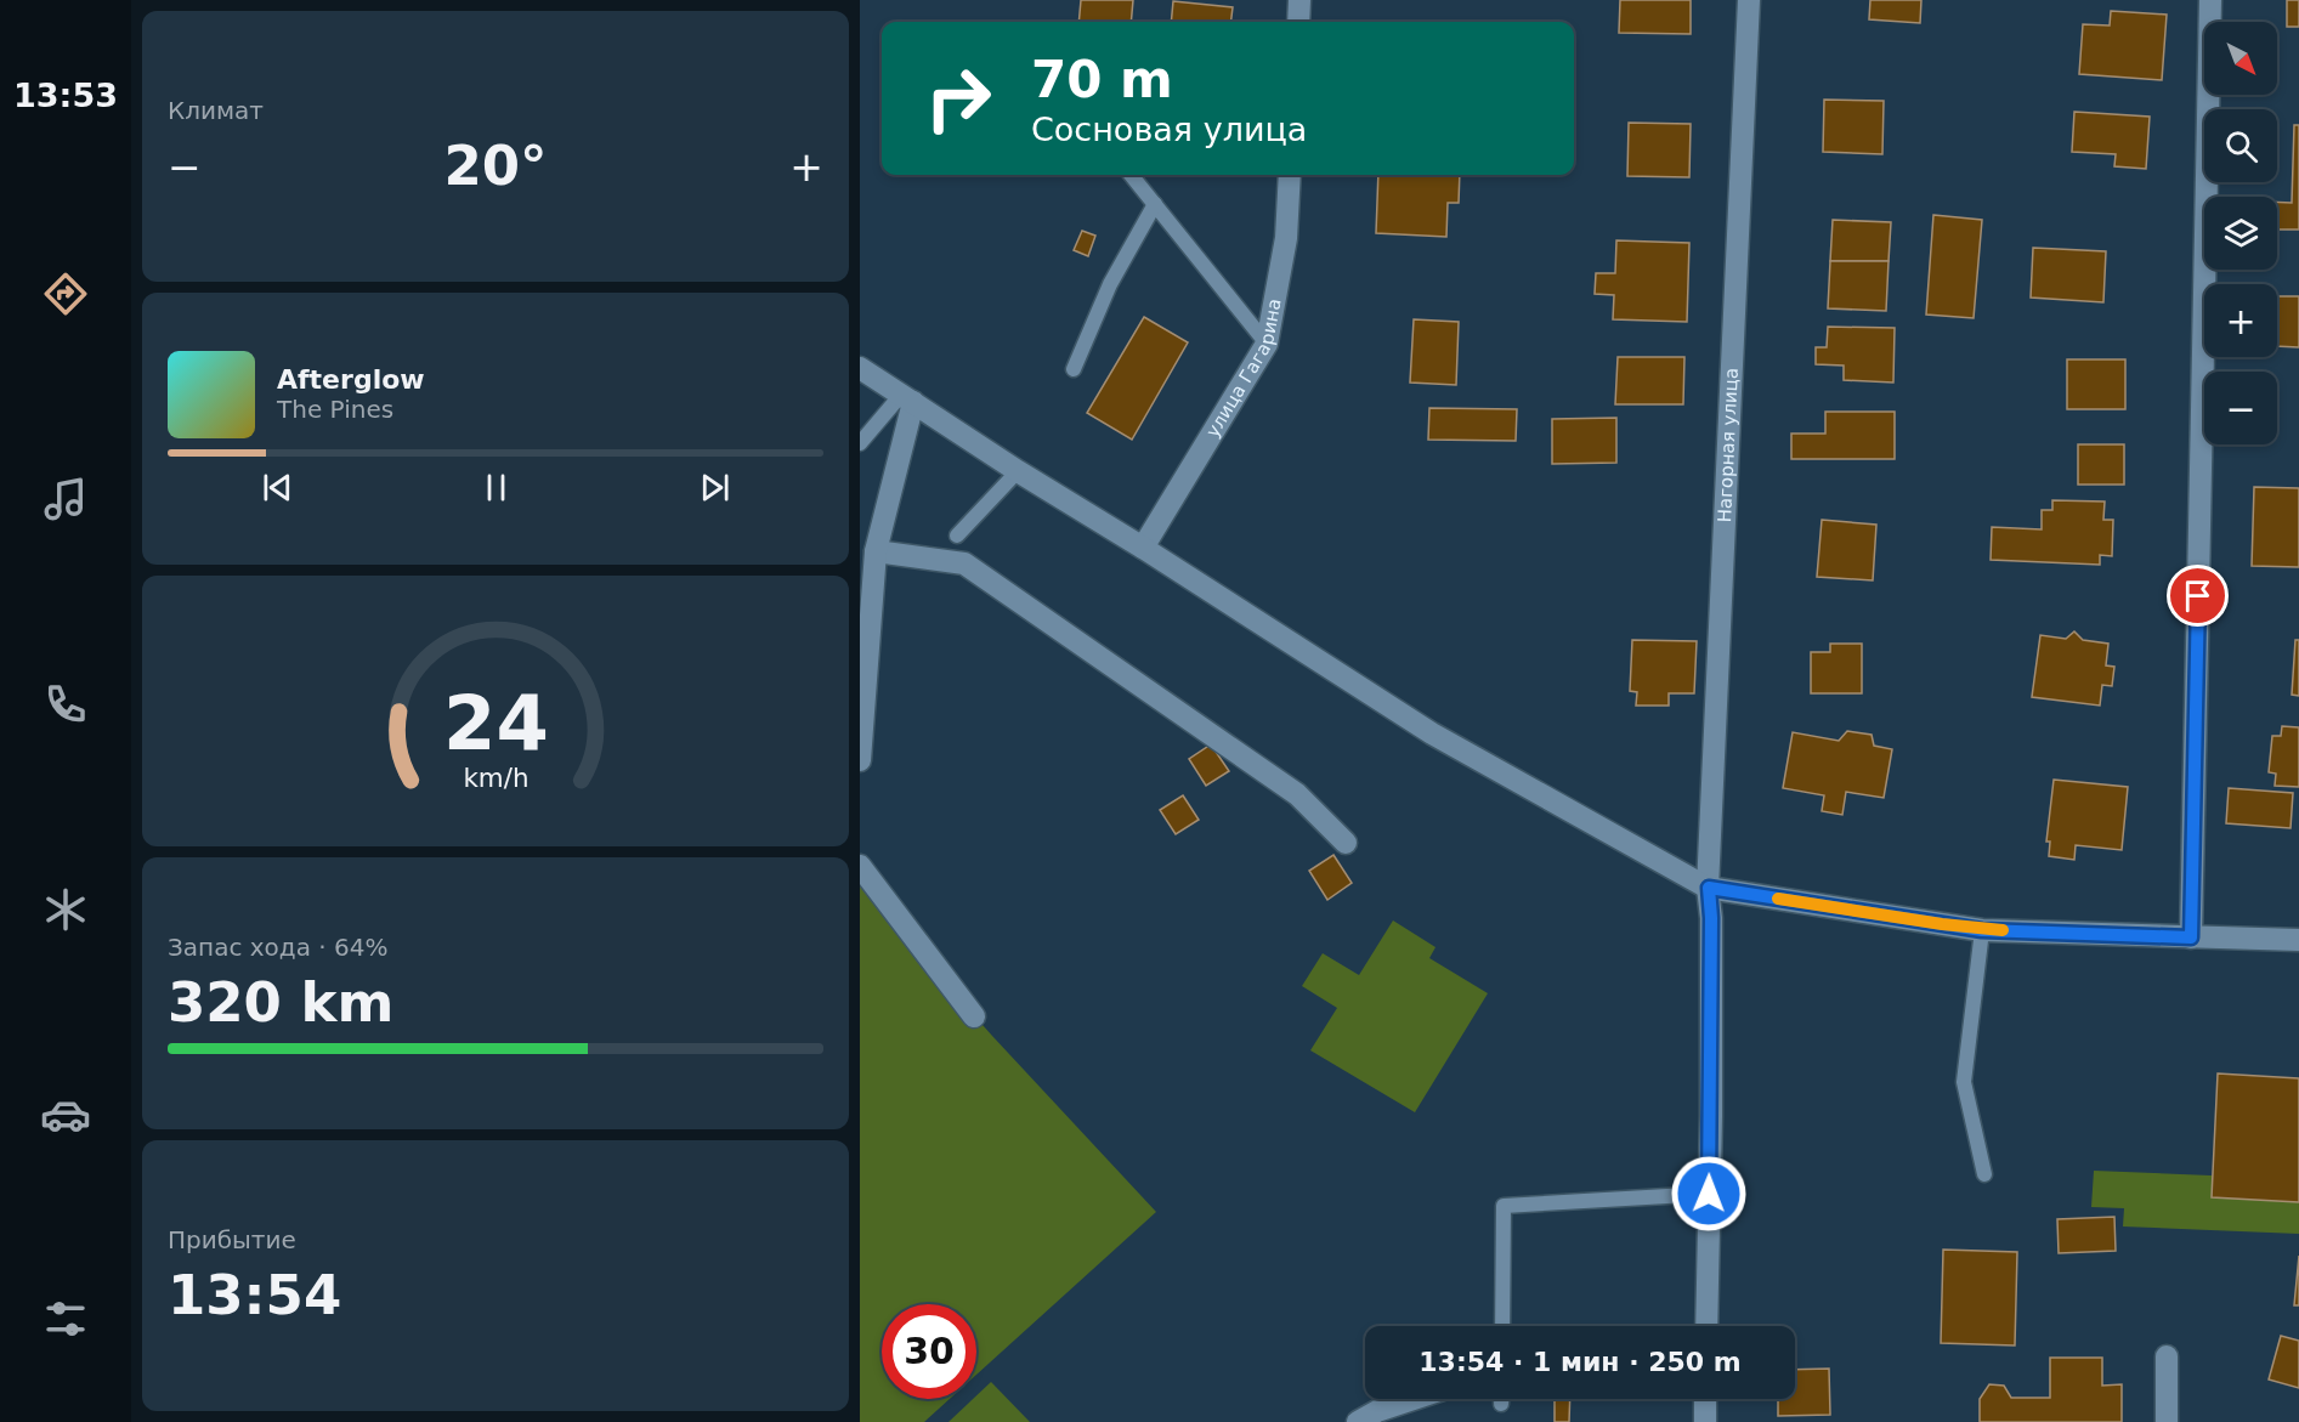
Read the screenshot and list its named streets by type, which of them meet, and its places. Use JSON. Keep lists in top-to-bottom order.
{
  "streets": {
    "street": ["улица Гагарина", "Нагорная улица"]
  },
  "north": "bottom right",
  "page": {
    "tabs": "13:53",
    "tile": [
      "Климат",
      ["Запас хода · 64%", "320 km"],
      ["Прибытие", "13:54"]
    ],
    "map_buttons": ["+", "−"],
    "turn": ["70 m", "Сосновая улица"],
    "heat": ["−", "20°", "+"],
    "song": ["Afterglow", "The Pines"],
    "limit": "30",
    "trip": "13:54 · 1 мин · 250 m",
    "gauge": ["24", "km/h"]
  }
}
